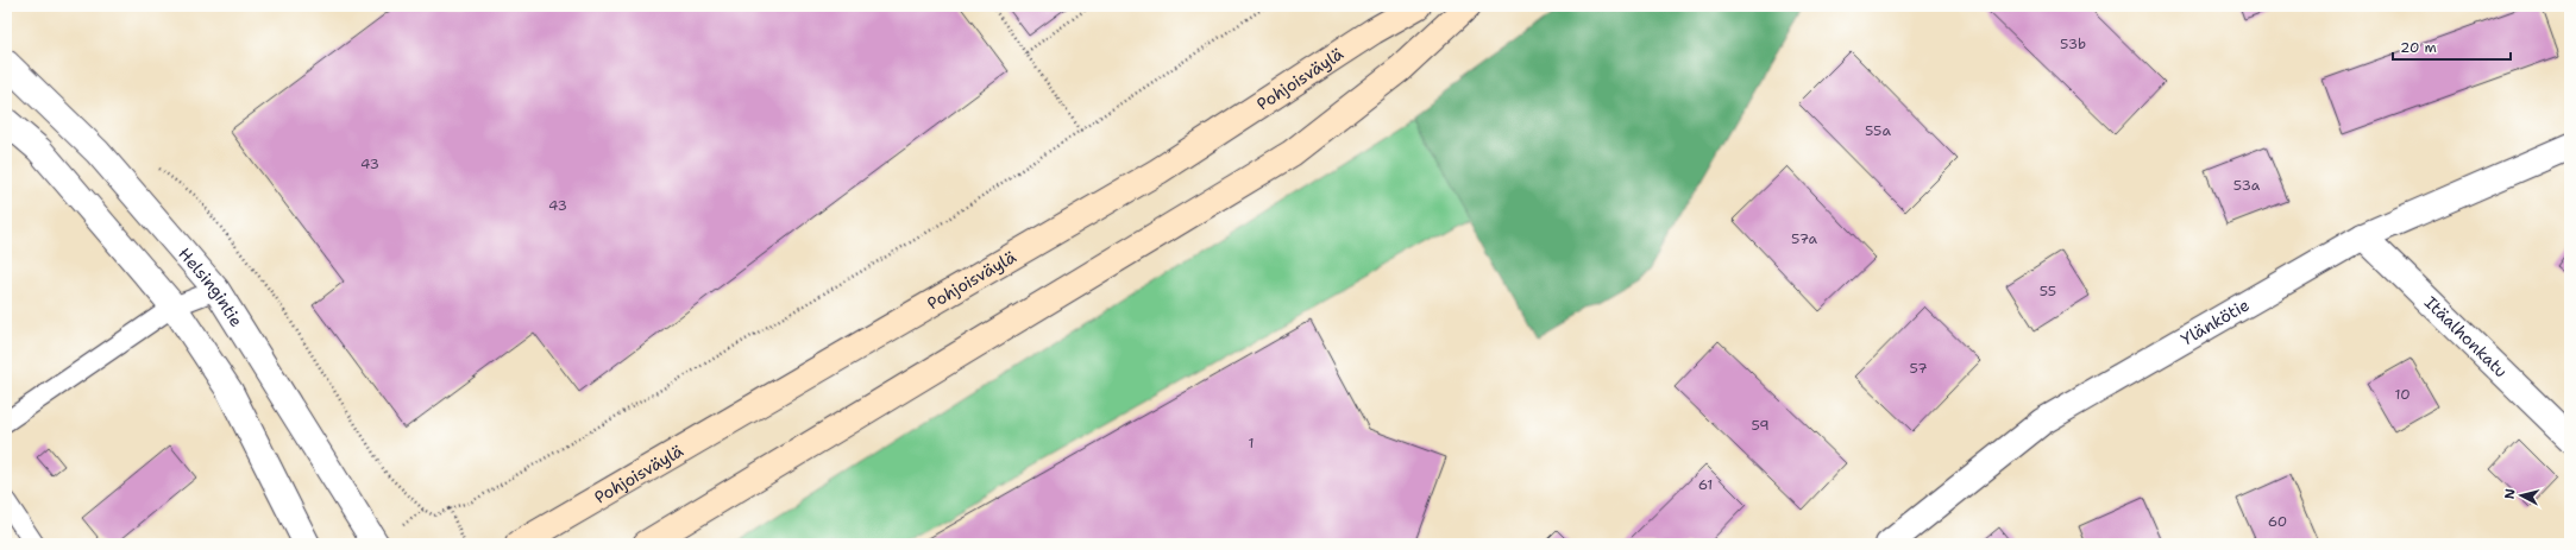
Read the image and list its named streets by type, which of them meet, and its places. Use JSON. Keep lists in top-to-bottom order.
{
  "streets": {
    "main road": ["Pohjoisväylä"],
    "street": ["Helsingintie", "Ylänkötie", "Itäalhonkatu"]
  },
  "crossings": [
    ["Ylänkötie", "Itäalhonkatu"]
  ],
  "house_numbers": [
    "53b",
    "55a",
    "43",
    "53a",
    "43",
    "57a",
    "55",
    "57",
    "10",
    "59",
    "1",
    "61",
    "60"
  ],
  "scale_bar": "20 m",
  "north": "left"
}
